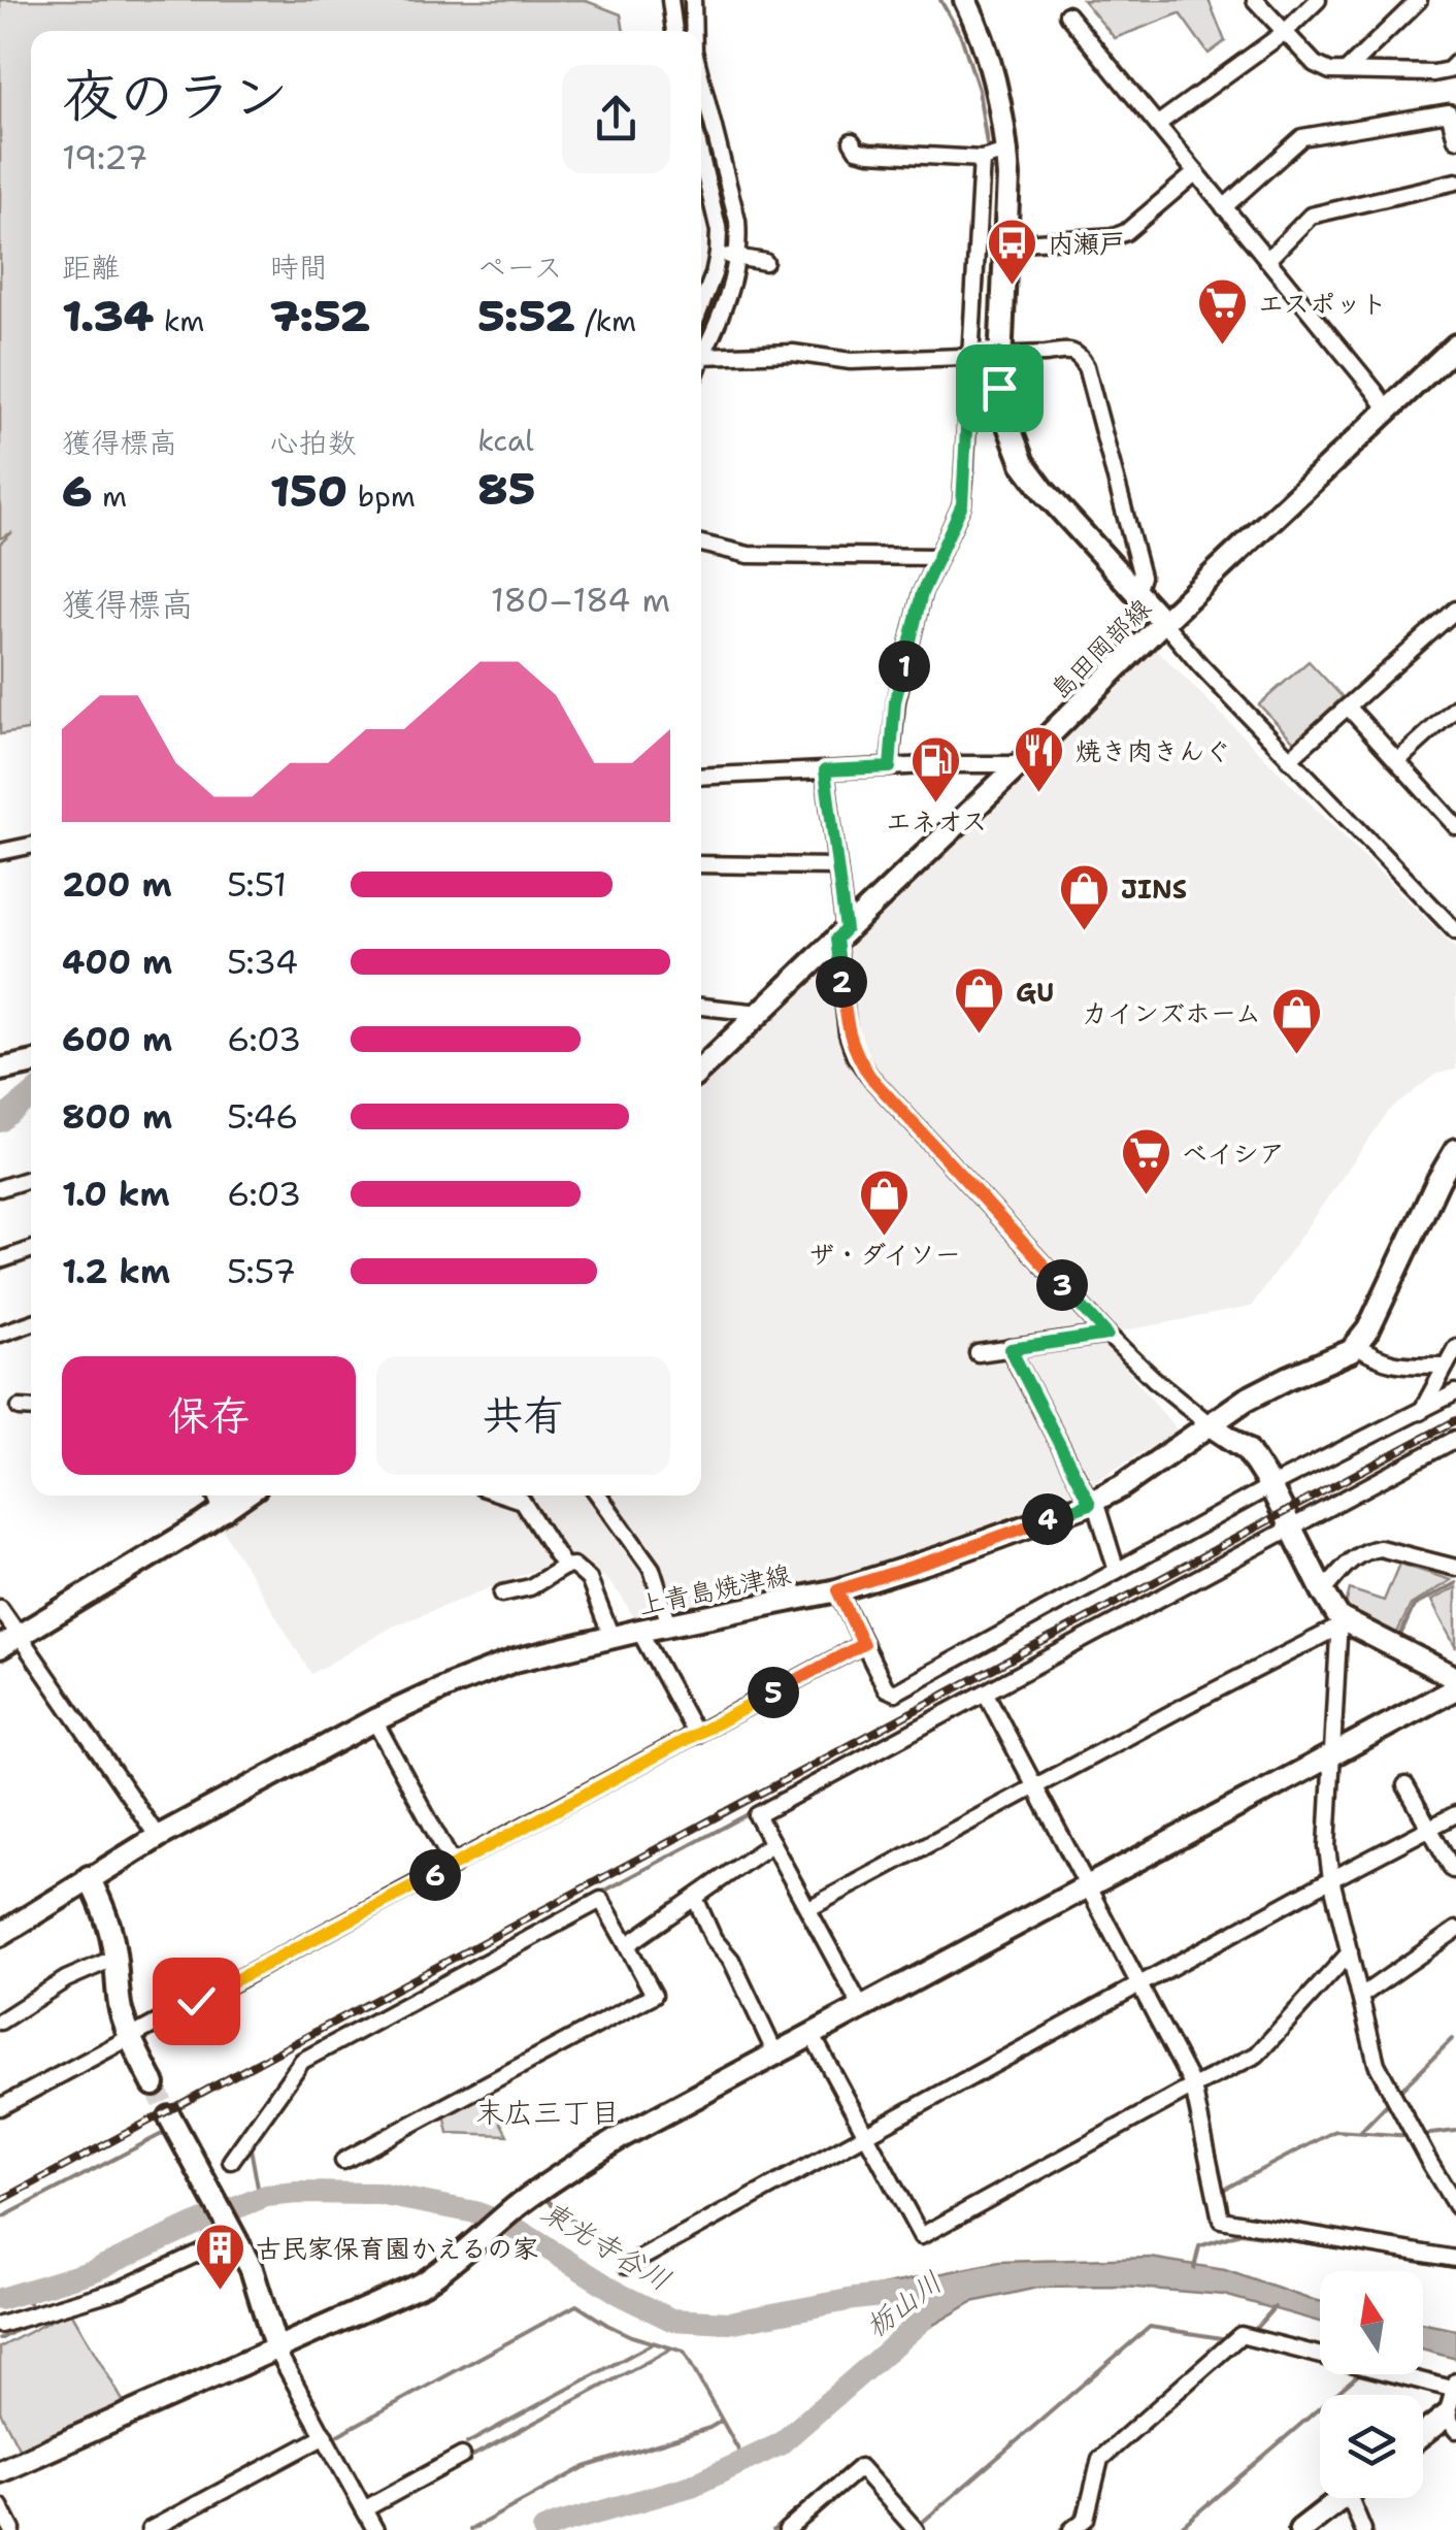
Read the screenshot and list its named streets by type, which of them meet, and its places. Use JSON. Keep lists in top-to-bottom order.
{
  "streets": {
    "street": ["島田岡部線", "上青島焼津線"]
  },
  "districts": ["末広三丁目"],
  "water": ["東光寺谷川", "栃山川"],
  "places": {
    "bus stop": ["内瀬戸"],
    "supermarket": ["エスポット", "ベイシア"],
    "restaurant": ["焼き肉きんぐ"],
    "fuel station": ["エネオス"],
    "shop": [
      "JINS",
      "GU",
      "カインズホーム",
      "ザ・ダイソー"
    ],
    "building": ["古民家保育園かえるの家"]
  },
  "north": "top",
  "page": {
    "heading": ["夜のラン", "19:27"],
    "stats": [
      ["距離", "1.34 km"],
      ["時間", "7:52"],
      ["ペース", "5:52 /km"],
      ["獲得標高", "6 m"],
      ["心拍数", "150 bpm"],
      ["kcal", "85"]
    ],
    "chart": ["獲得標高", "180–184 m"],
    "pins": [
      "1",
      "2",
      "3",
      "4",
      "5",
      "6"
    ],
    "list": [
      {
        "name": "200 m",
        "note": "5:51"
      },
      {
        "name": "400 m",
        "note": "5:34"
      },
      {
        "name": "600 m",
        "note": "6:03"
      },
      {
        "name": "800 m",
        "note": "5:46"
      },
      {
        "name": "1.0 km",
        "note": "6:03"
      },
      {
        "name": "1.2 km",
        "note": "5:57"
      }
    ],
    "buttons": ["保存", "共有"]
  }
}
